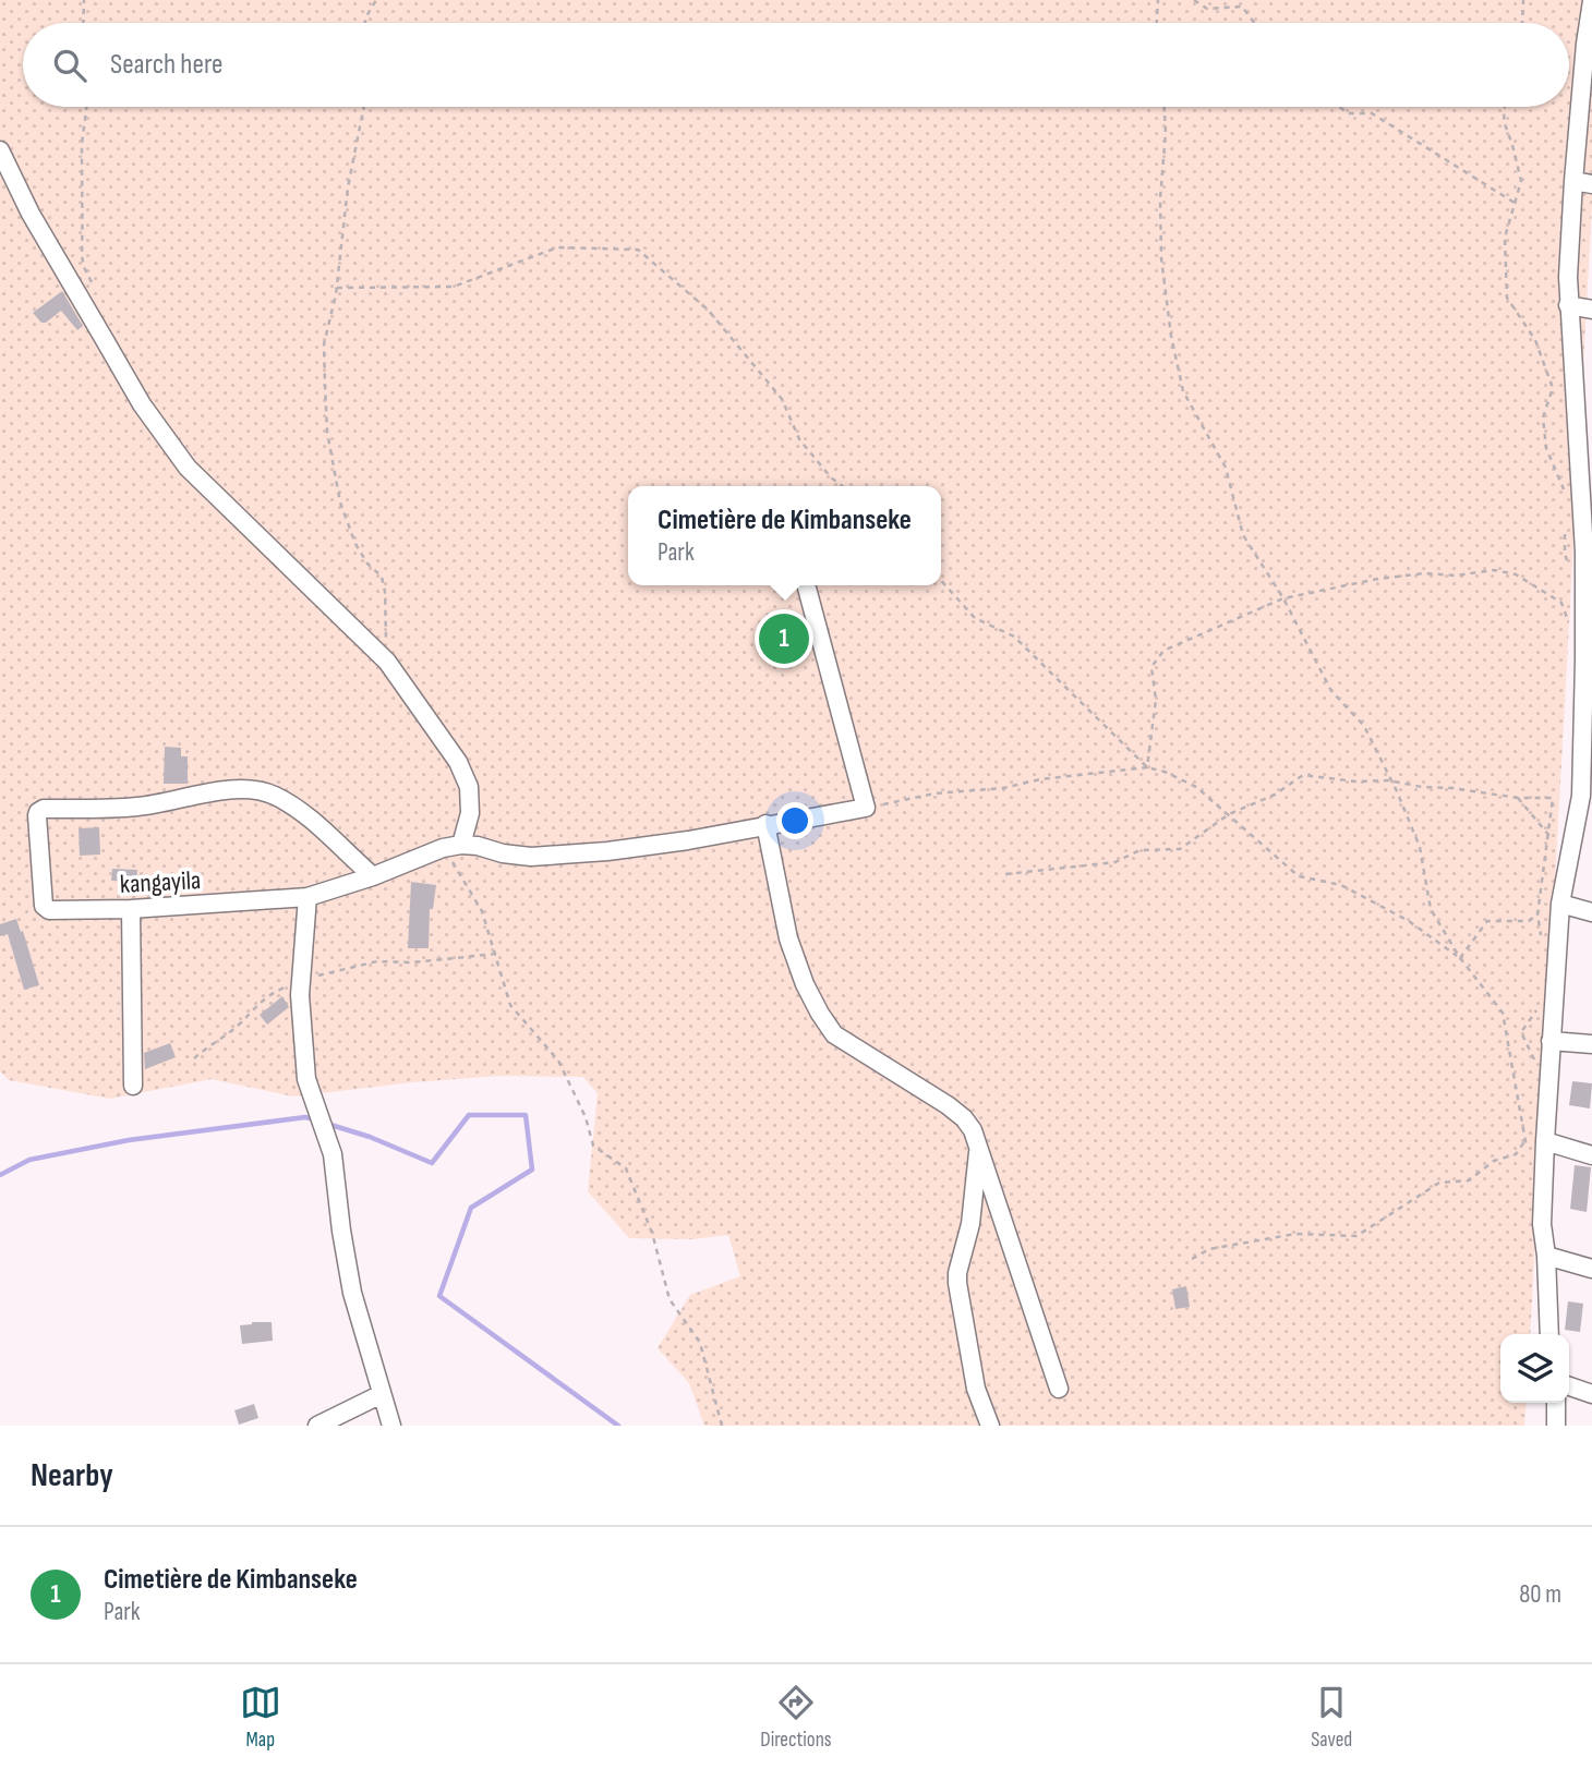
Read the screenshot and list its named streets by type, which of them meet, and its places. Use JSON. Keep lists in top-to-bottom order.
{
  "streets": {
    "street": ["kangayila"]
  },
  "page": {
    "search": "Search here",
    "popup": ["Cimetière de Kimbanseke", "Park"],
    "pins": "1",
    "heading": "Nearby",
    "list": [
      {
        "mark": "1",
        "name": "Cimetière de Kimbanseke",
        "note": "Park",
        "value": "80 m"
      }
    ],
    "nav": ["Map", "Directions", "Saved"]
  }
}
